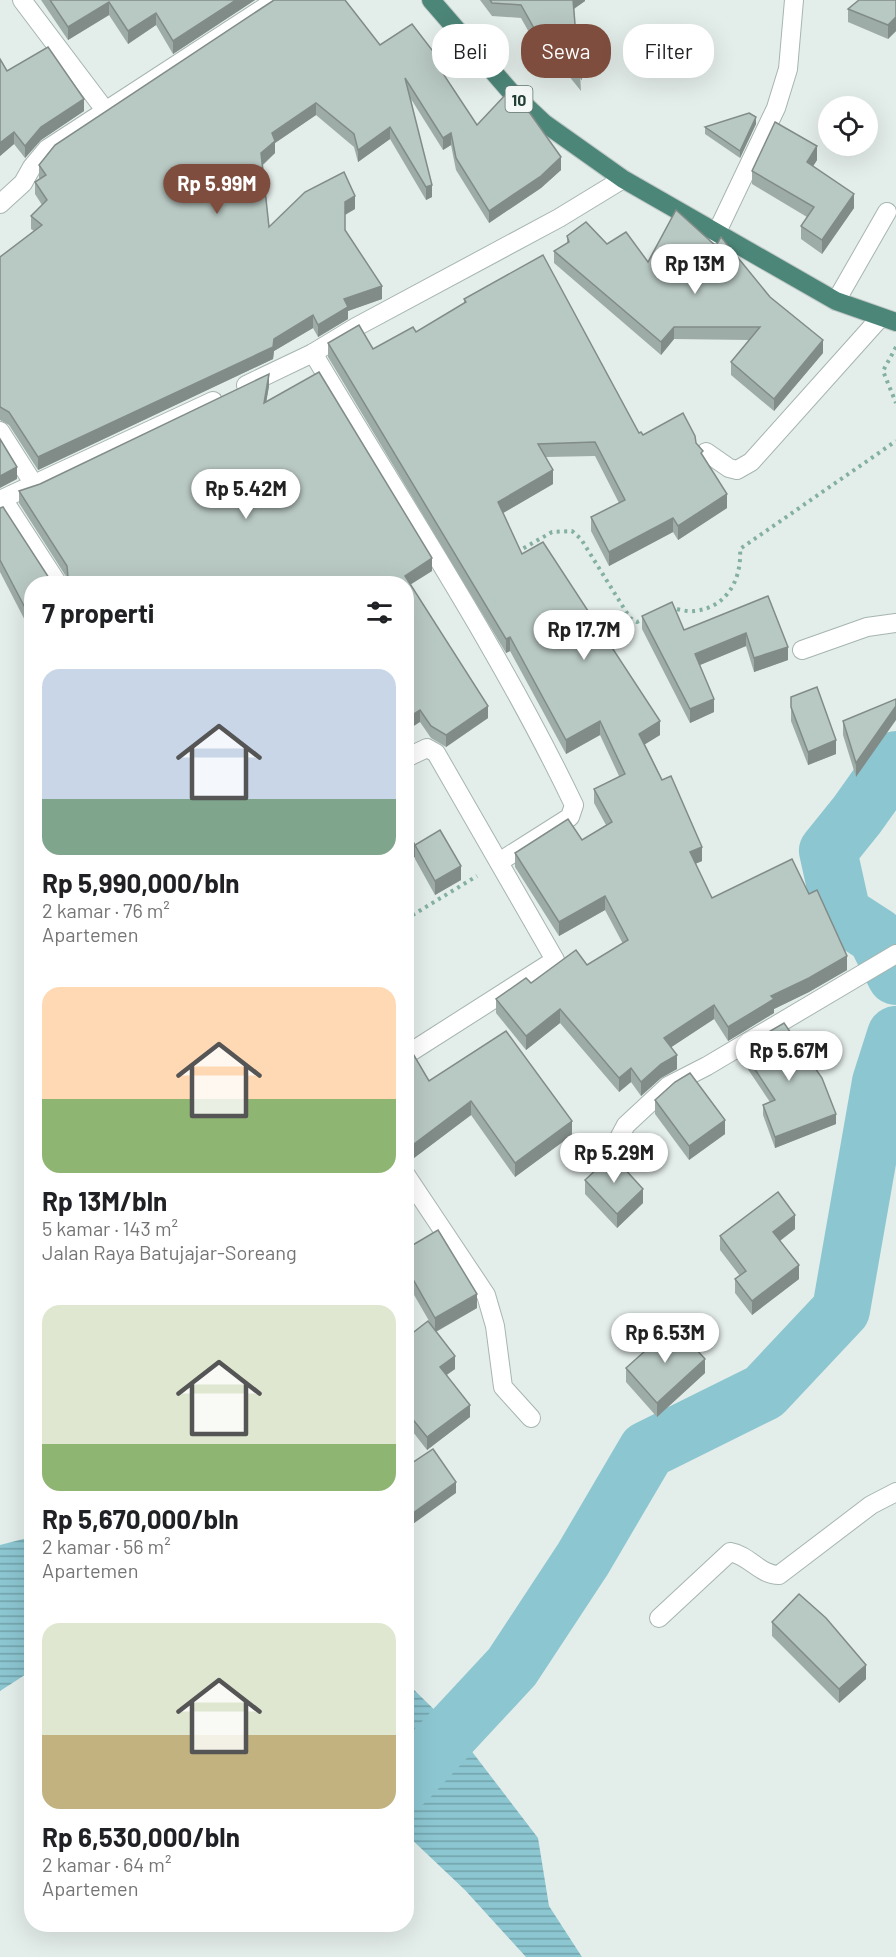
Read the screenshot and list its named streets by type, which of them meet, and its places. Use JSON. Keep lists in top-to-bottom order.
{
  "streets": {
    "highway": ["10"]
  },
  "page": {
    "chip": ["Beli", "Sewa", "Filter"],
    "price": [
      "Rp 5.99M",
      "Rp 13M",
      "Rp 5.42M",
      "Rp 17.7M",
      "Rp 5.67M",
      "Rp 5.29M",
      "Rp 6.53M"
    ],
    "heading": "7 properti",
    "list": [
      {
        "name": "Rp 5,990,000/bln",
        "note": "2 kamar · 76 m² · Apartemen"
      },
      {
        "name": "Rp 13M/bln",
        "note": "5 kamar · 143 m² · Jalan Raya Batujajar-Soreang"
      },
      {
        "name": "Rp 5,670,000/bln",
        "note": "2 kamar · 56 m² · Apartemen"
      },
      {
        "name": "Rp 6,530,000/bln",
        "note": "2 kamar · 64 m² · Apartemen"
      }
    ]
  }
}
